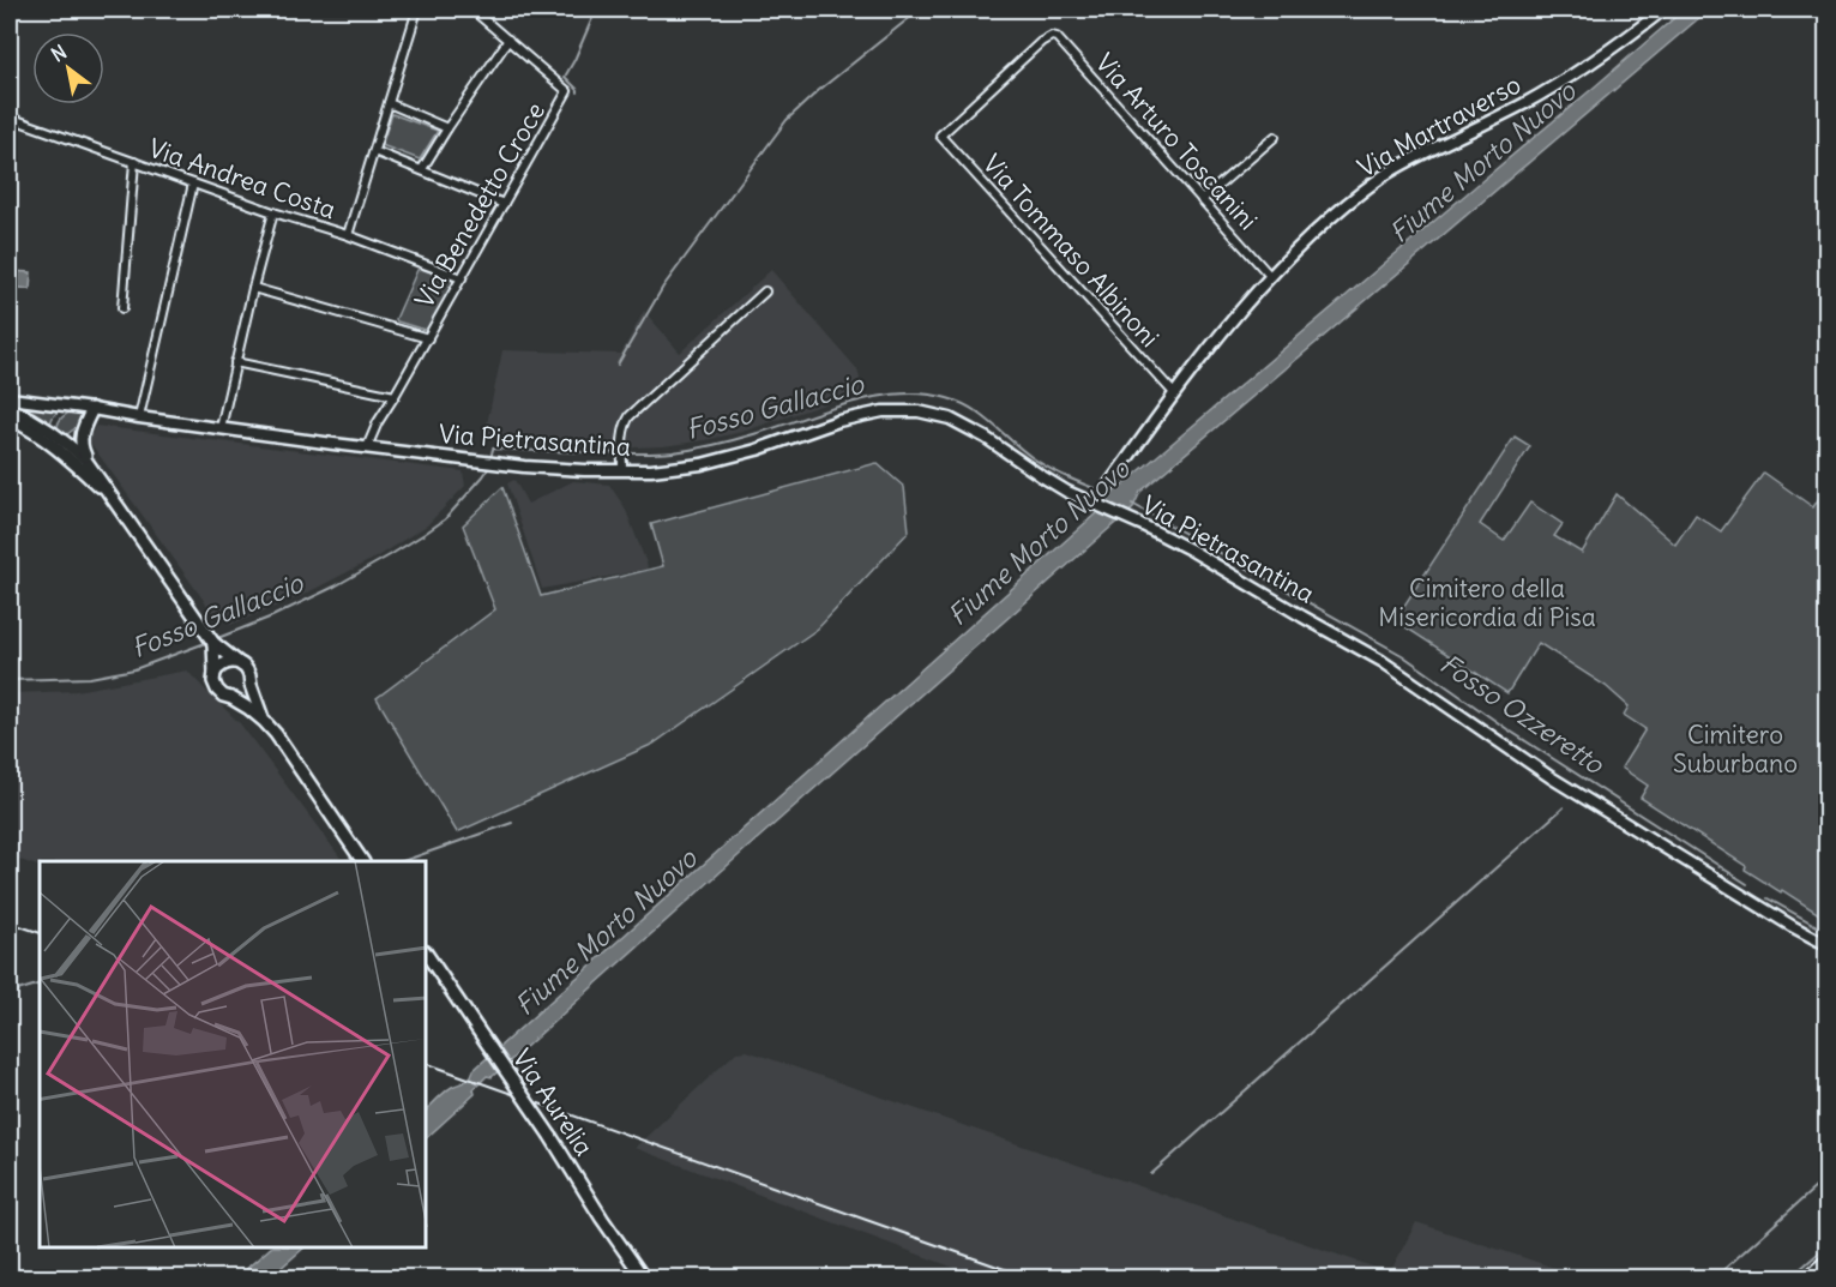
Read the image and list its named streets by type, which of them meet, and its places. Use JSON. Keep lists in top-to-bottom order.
{
  "streets": {
    "main road": ["Via Aurelia"],
    "street": [
      "Via Martraverso",
      "Via Arturo Toscanini",
      "Via Andrea Costa",
      "Via Benedetto Croce",
      "Via Tommaso Albinoni",
      "Via Pietrasantina"
    ]
  },
  "crossings": [
    ["Via Martraverso", "Via Arturo Toscanini"],
    ["Via Martraverso", "Via Tommaso Albinoni"],
    ["Via Martraverso", "Via Pietrasantina"],
    ["Via Arturo Toscanini", "Via Tommaso Albinoni"],
    ["Via Andrea Costa", "Via Benedetto Croce"],
    ["Via Benedetto Croce", "Via Pietrasantina"]
  ],
  "water": ["Fiume Morto Nuovo", "Fosso Gallaccio", "Fosso Ozzeretto"],
  "parks": ["Cimitero della Misericordia di Pisa", "Cimitero Suburbano"],
  "north": "top left"
}
